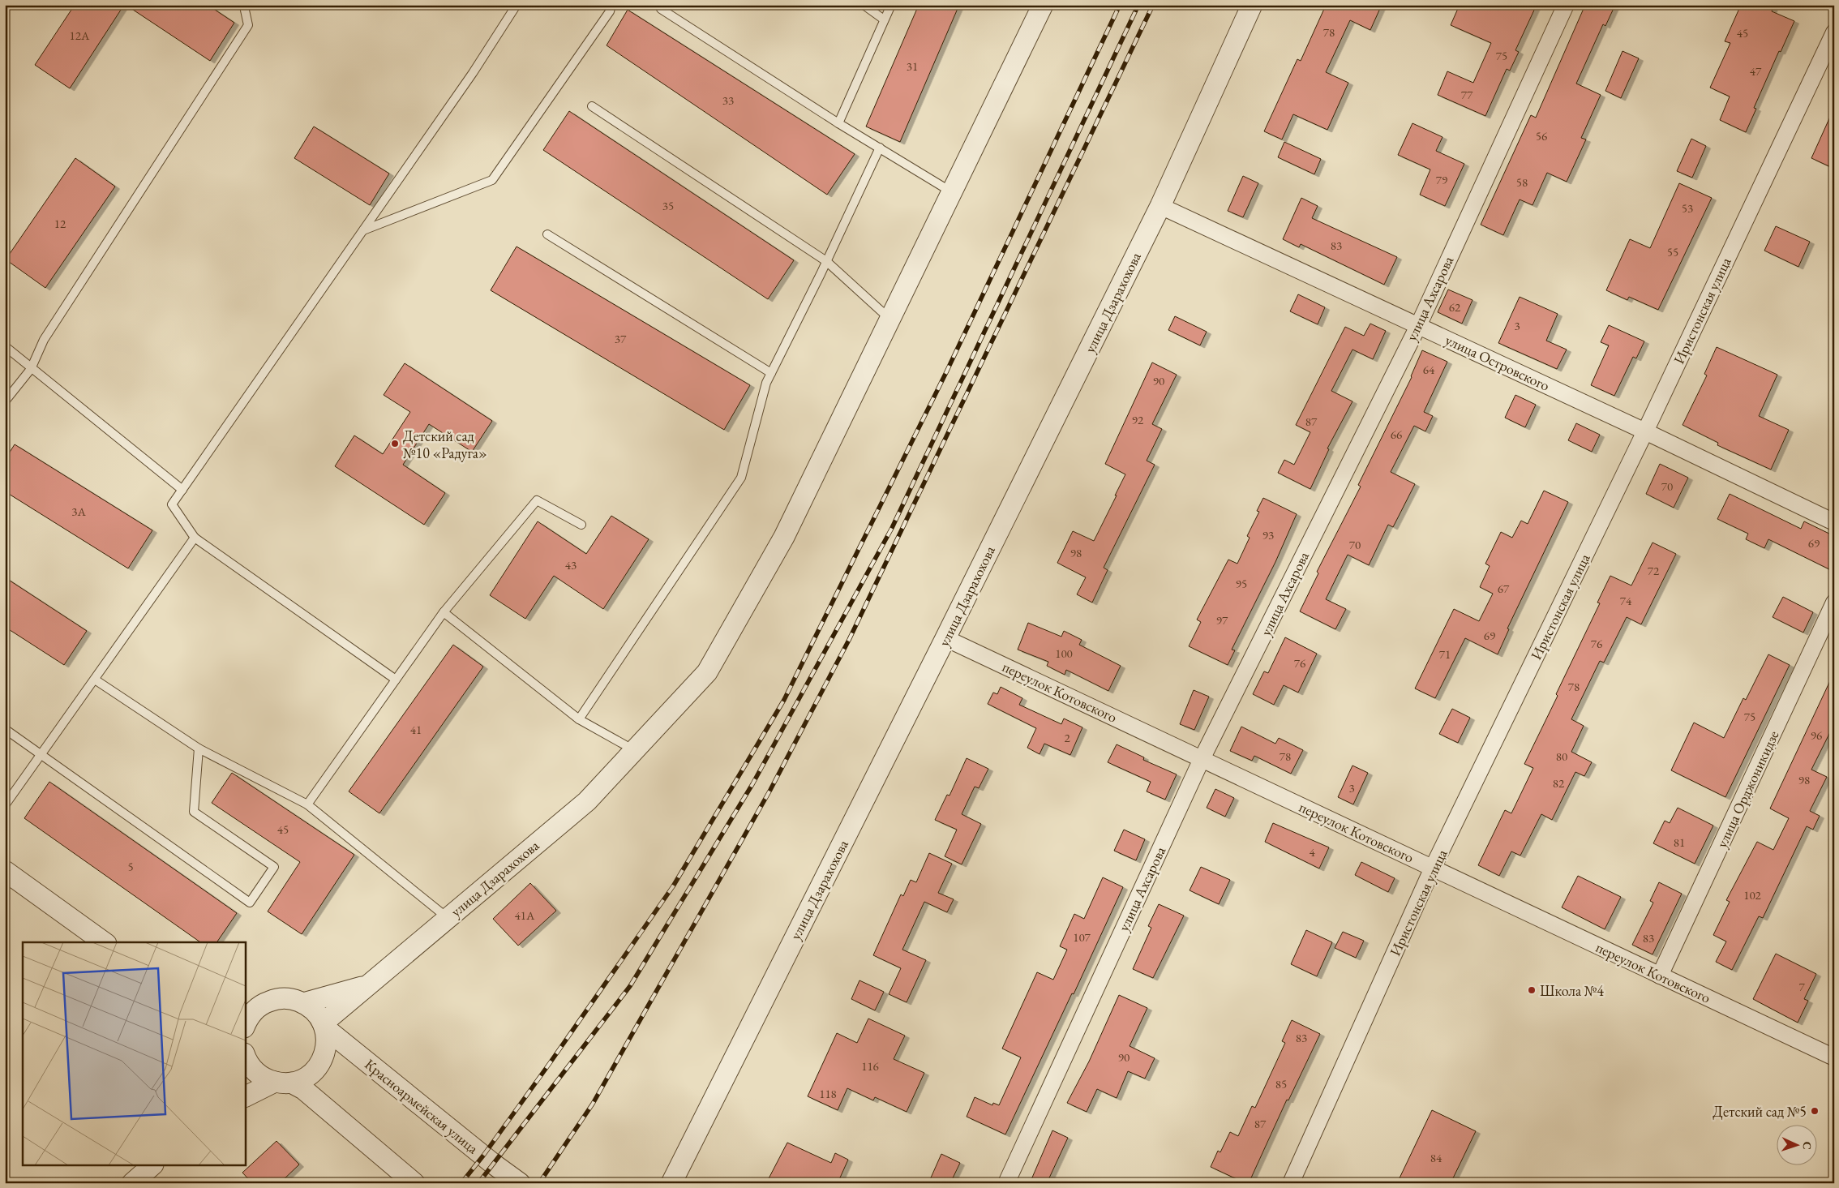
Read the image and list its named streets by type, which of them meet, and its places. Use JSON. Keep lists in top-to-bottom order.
{
  "streets": {
    "street": [
      "улица Ахсарова",
      "улица Дзарахохова",
      "Иристонская улица",
      "улица Островского",
      "переулок Котовского",
      "улица Орджоникидзе",
      "Красноармейская улица"
    ]
  },
  "crossings": [
    ["улица Ахсарова", "улица Островского"],
    ["улица Ахсарова", "переулок Котовского"],
    ["улица Дзарахохова", "улица Островского"],
    ["улица Дзарахохова", "переулок Котовского"],
    ["улица Дзарахохова", "Красноармейская улица"],
    ["Иристонская улица", "улица Островского"],
    ["Иристонская улица", "переулок Котовского"],
    ["переулок Котовского", "улица Орджоникидзе"]
  ],
  "places": ["Детский сад №10 «Радуга»", "Школа №4", "Детский сад №5"],
  "house_numbers": [
    "78",
    "45",
    "12А",
    "75",
    "31",
    "47",
    "77",
    "33",
    "56",
    "79",
    "58",
    "35",
    "53",
    "12",
    "83",
    "55",
    "62",
    "3",
    "37",
    "64",
    "90",
    "92",
    "87",
    "66",
    "70",
    "3А",
    "93",
    "69",
    "70",
    "98",
    "43",
    "72",
    "95",
    "67",
    "74",
    "97",
    "69",
    "76",
    "100",
    "71",
    "76",
    "78",
    "75",
    "41",
    "96",
    "2",
    "78",
    "80",
    "98",
    "82",
    "3",
    "45",
    "81",
    "4",
    "5",
    "102",
    "41А",
    "107",
    "83",
    "7",
    "83",
    "90",
    "116",
    "85",
    "118",
    "87",
    "84"
  ],
  "north": "right"
}
